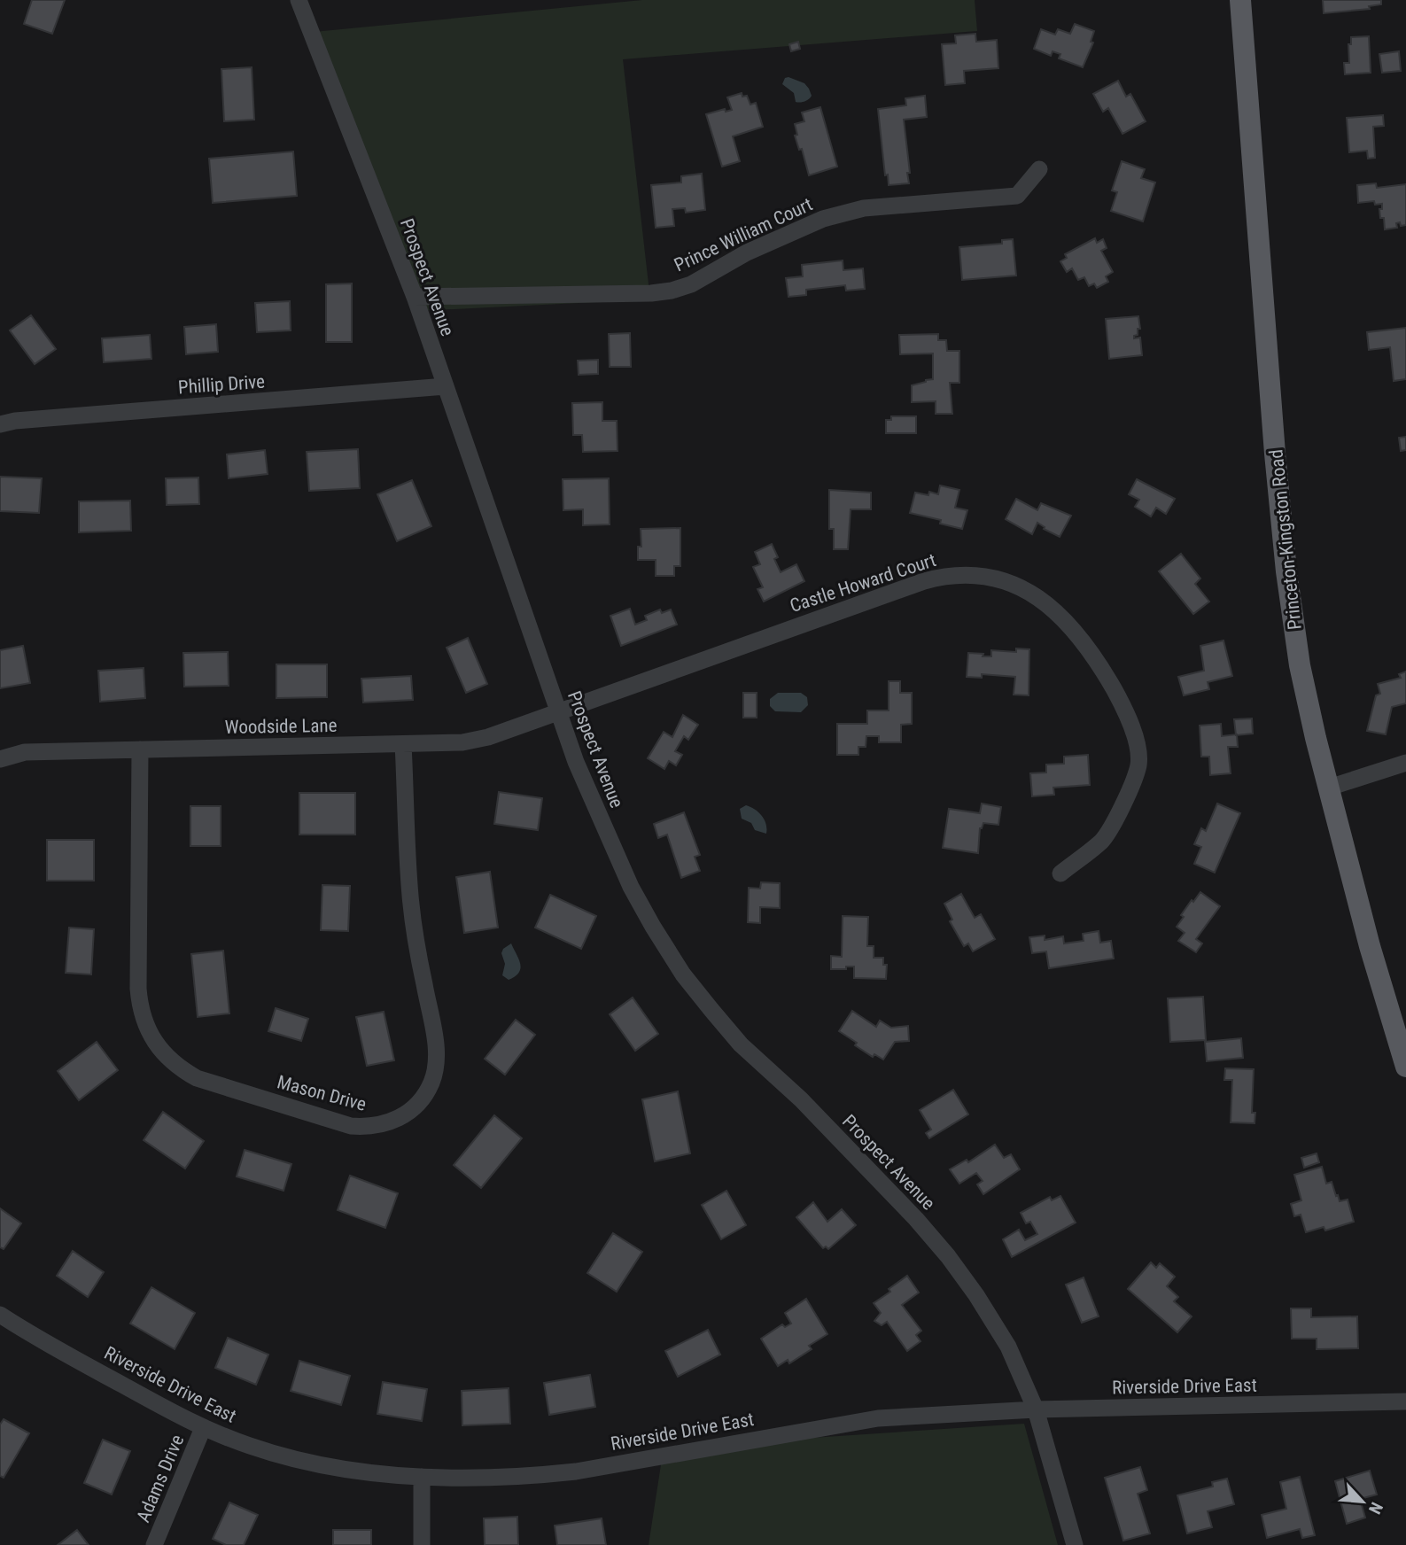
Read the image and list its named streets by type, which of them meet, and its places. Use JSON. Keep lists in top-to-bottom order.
{
  "streets": {
    "main road": ["Princeton-Kingston Road"],
    "street": [
      "Prince William Court",
      "Prospect Avenue",
      "Phillip Drive",
      "Castle Howard Court",
      "Woodside Lane",
      "Mason Drive",
      "Riverside Drive East",
      "Adams Drive"
    ]
  },
  "crossings": [
    ["Prince William Court", "Prospect Avenue"],
    ["Prospect Avenue", "Phillip Drive"],
    ["Prospect Avenue", "Castle Howard Court"],
    ["Prospect Avenue", "Woodside Lane"],
    ["Prospect Avenue", "Riverside Drive East"],
    ["Castle Howard Court", "Woodside Lane"],
    ["Woodside Lane", "Mason Drive"],
    ["Riverside Drive East", "Adams Drive"]
  ],
  "north": "bottom right"
}
